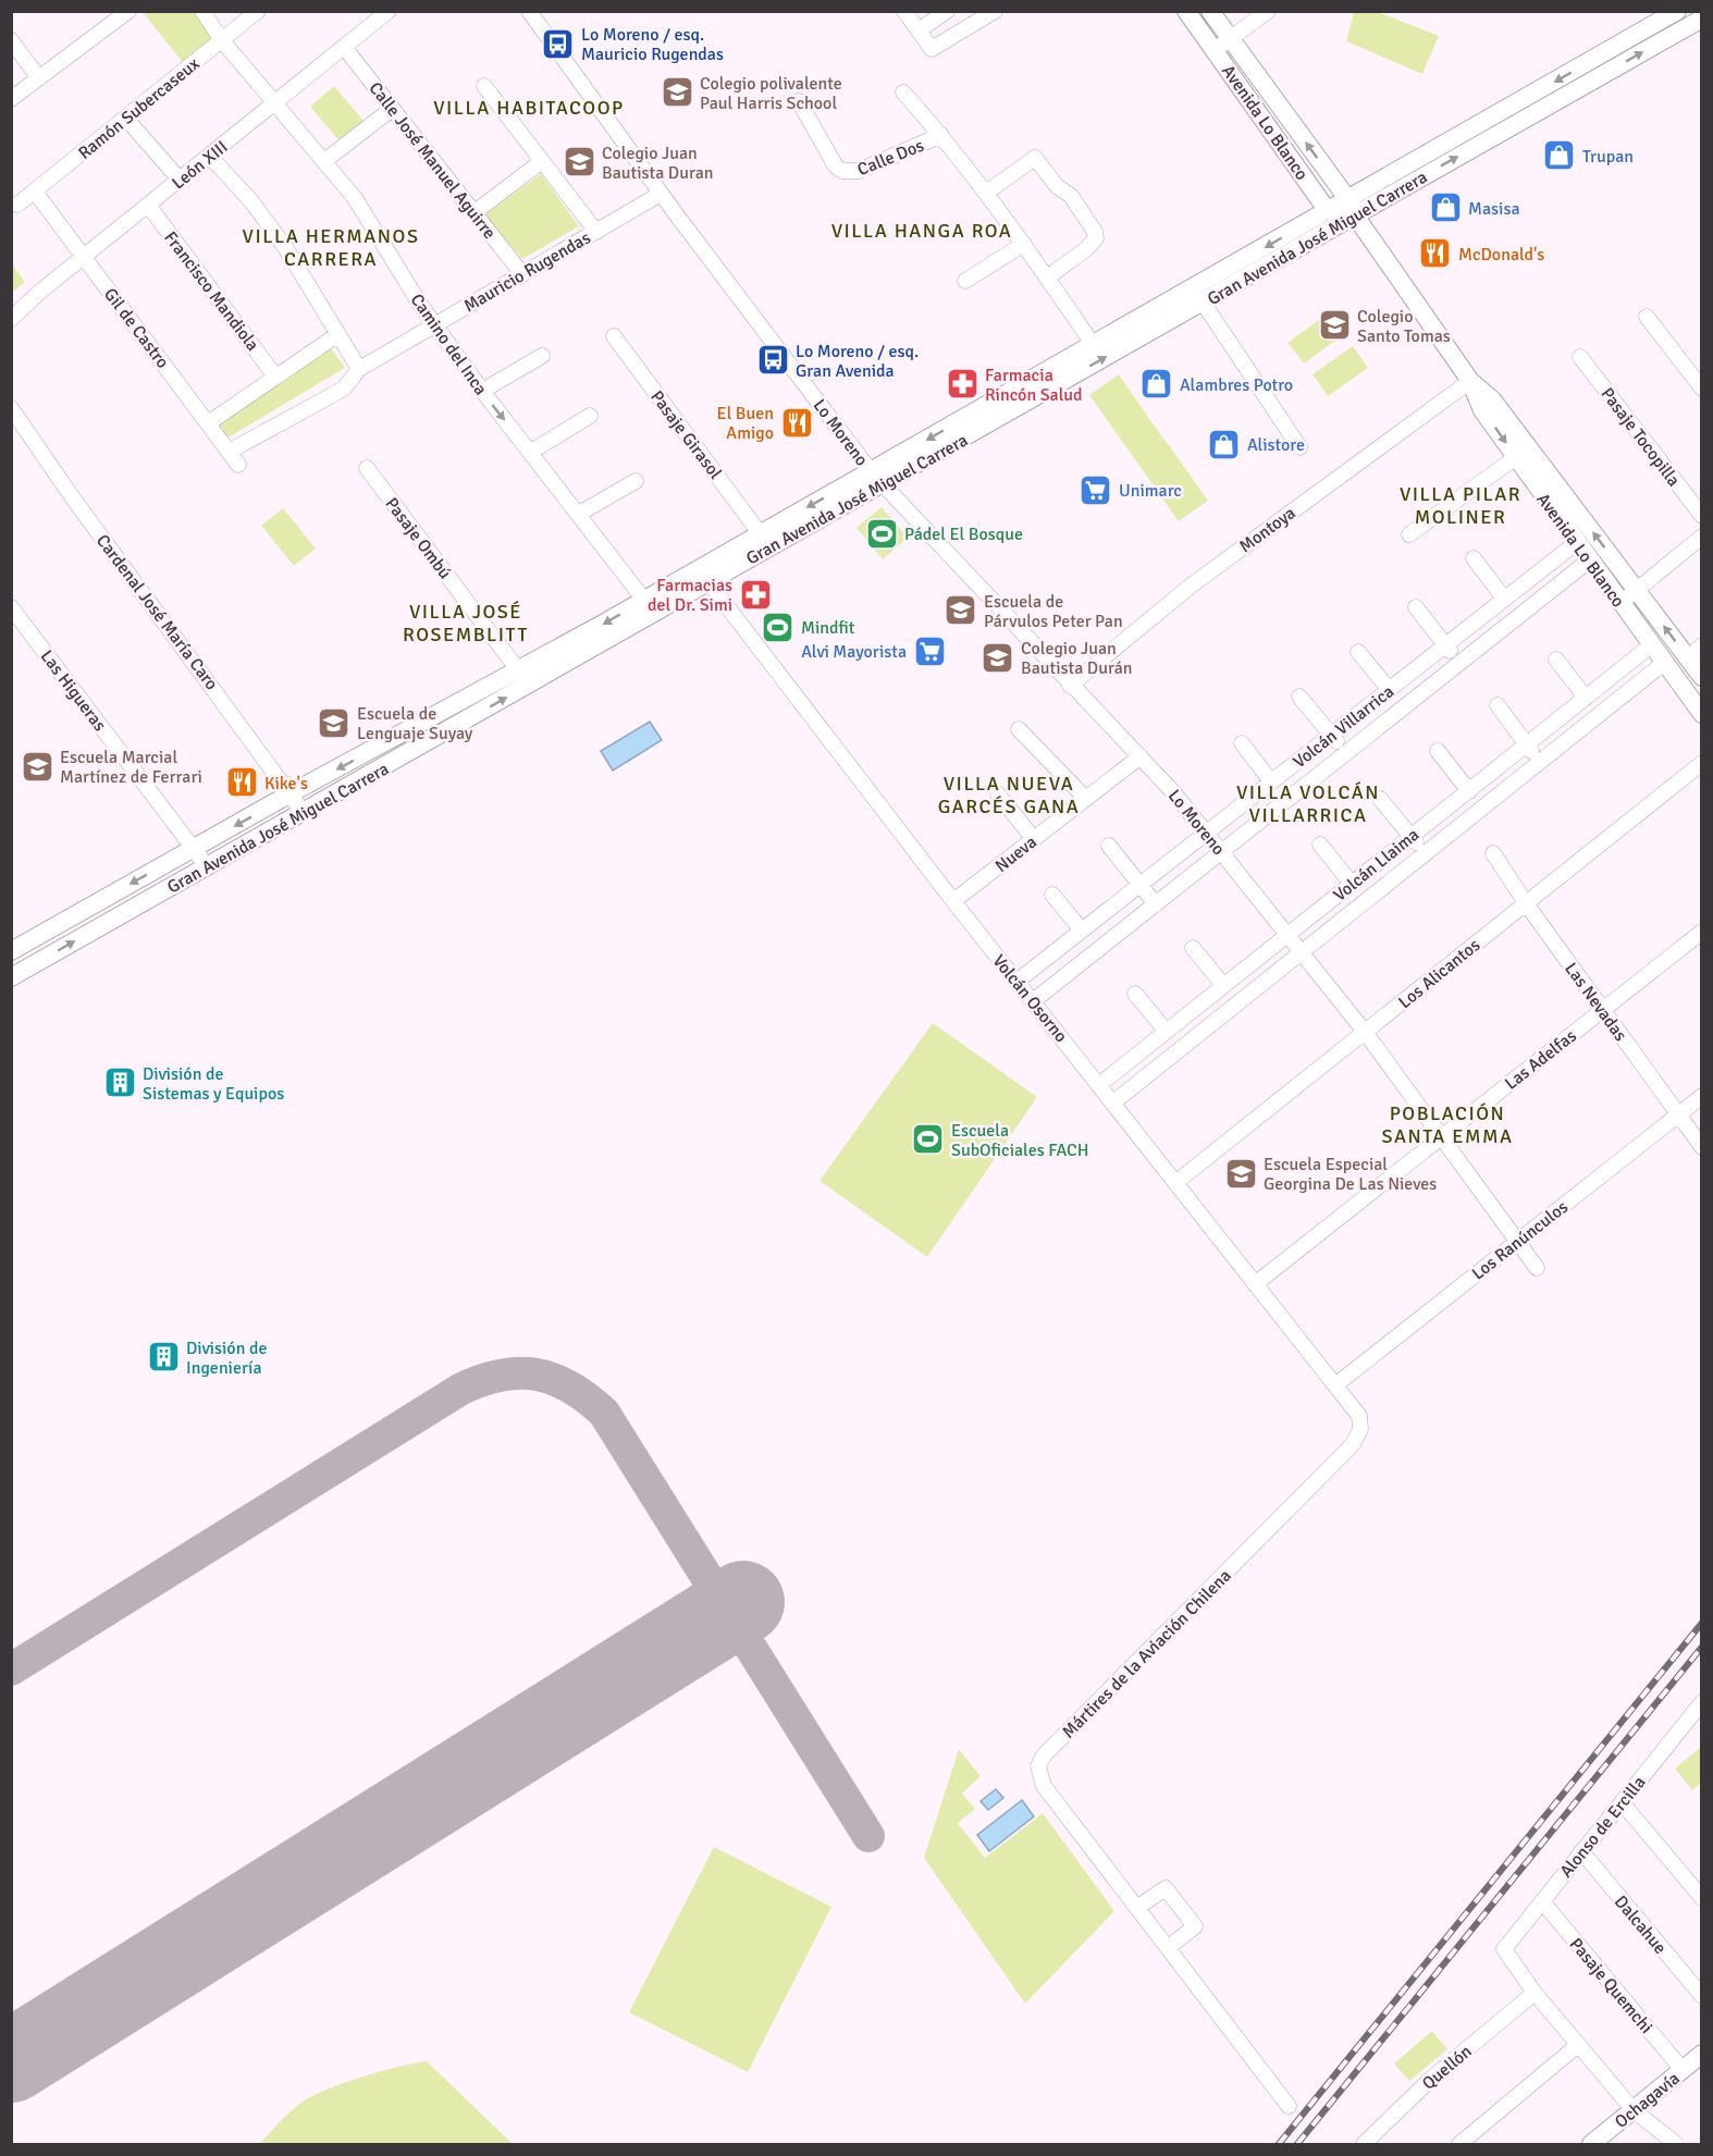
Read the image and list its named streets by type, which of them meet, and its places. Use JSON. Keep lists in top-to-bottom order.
{
  "streets": {
    "main road": ["Avenida Lo Blanco", "Gran Avenida José Miguel Carrera", "Ochagavía"],
    "street": [
      "Ramón Subercaseux",
      "Calle Dos",
      "Calle José Manuel Aguirre",
      "León XIII",
      "Mauricio Rugendas",
      "Francisco Mandiola",
      "Gil de Castro",
      "Camino del Inca",
      "Lo Moreno",
      "Pasaje Girasol",
      "Pasaje Tocopilla",
      "Montoya",
      "Pasaje Ombú",
      "Cardenal José María Caro",
      "Las Higueras",
      "Volcán Villarrica",
      "Nueva",
      "Volcán Llaima",
      "Los Alicantos",
      "Volcán Osorno",
      "Las Nevadas",
      "Las Adelfas",
      "Los Ranúnculos",
      "Mártires de la Aviación Chilena",
      "Alonso de Ercilla",
      "Dalcahue",
      "Pasaje Quemchi",
      "Quellón"
    ]
  },
  "crossings": [
    ["Ramón Subercaseux", "Gil de Castro"],
    ["Ramón Subercaseux", "Camino del Inca"],
    ["Avenida Lo Blanco", "Gran Avenida José Miguel Carrera"],
    ["Avenida Lo Blanco", "Montoya"],
    ["Avenida Lo Blanco", "Volcán Villarrica"],
    ["Avenida Lo Blanco", "Volcán Llaima"],
    ["Calle José Manuel Aguirre", "León XIII"],
    ["Calle José Manuel Aguirre", "Mauricio Rugendas"],
    ["León XIII", "Francisco Mandiola"],
    ["León XIII", "Gil de Castro"],
    ["León XIII", "Camino del Inca"],
    ["Gran Avenida José Miguel Carrera", "Camino del Inca"],
    ["Gran Avenida José Miguel Carrera", "Lo Moreno"],
    ["Gran Avenida José Miguel Carrera", "Pasaje Girasol"],
    ["Gran Avenida José Miguel Carrera", "Pasaje Ombú"],
    ["Gran Avenida José Miguel Carrera", "Cardenal José María Caro"],
    ["Gran Avenida José Miguel Carrera", "Las Higueras"],
    ["Gran Avenida José Miguel Carrera", "Volcán Osorno"],
    ["Mauricio Rugendas", "Gil de Castro"],
    ["Mauricio Rugendas", "Camino del Inca"],
    ["Mauricio Rugendas", "Lo Moreno"],
    ["Lo Moreno", "Montoya"],
    ["Lo Moreno", "Volcán Villarrica"],
    ["Lo Moreno", "Nueva"],
    ["Lo Moreno", "Volcán Llaima"],
    ["Lo Moreno", "Los Alicantos"],
    ["Lo Moreno", "Las Adelfas"],
    ["Lo Moreno", "Los Ranúnculos"],
    ["Volcán Villarrica", "Volcán Osorno"],
    ["Nueva", "Volcán Osorno"],
    ["Volcán Llaima", "Volcán Osorno"],
    ["Los Alicantos", "Volcán Osorno"],
    ["Los Alicantos", "Las Nevadas"],
    ["Volcán Osorno", "Las Adelfas"],
    ["Volcán Osorno", "Los Ranúnculos"],
    ["Volcán Osorno", "Mártires de la Aviación Chilena"],
    ["Las Nevadas", "Las Adelfas"],
    ["Las Nevadas", "Los Ranúnculos"],
    ["Alonso de Ercilla", "Dalcahue"],
    ["Alonso de Ercilla", "Pasaje Quemchi"],
    ["Alonso de Ercilla", "Quellón"],
    ["Pasaje Quemchi", "Ochagavía"]
  ],
  "districts": [
    "VILLA HABITACOOP",
    "VILLA HANGA ROA",
    "VILLA HERMANOS CARRERA",
    "VILLA PILAR MOLINER",
    "VILLA JOSÉ ROSEMBLITT",
    "VILLA NUEVA GARCÉS GANA",
    "VILLA VOLCÁN VILLARRICA",
    "POBLACIÓN SANTA EMMA"
  ],
  "places": {
    "bus stop": ["Lo Moreno / esq. Mauricio Rugendas", "Lo Moreno / esq. Gran Avenida"],
    "school or university": [
      "Colegio polivalente Paul Harris School",
      "Colegio Juan Bautista Duran",
      "Colegio Santo Tomas",
      "Escuela de Párvulos Peter Pan",
      "Colegio Juan Bautista Durán",
      "Escuela de Lenguaje Suyay",
      "Escuela Marcial Martínez de Ferrari",
      "Escuela Especial Georgina De Las Nieves"
    ],
    "shop": [
      "Trupan",
      "Masisa",
      "Alambres Potro",
      "Alistore"
    ],
    "restaurant": ["McDonald's", "El Buen Amigo", "Kike's"],
    "pharmacy": ["Farmacia Rincón Salud", "Farmacias del Dr. Simi"],
    "supermarket": ["Unimarc", "Alvi Mayorista"],
    "sports": ["Pádel El Bosque", "Mindfit", "Escuela SubOficiales FACH"],
    "building": ["División de Sistemas y Equipos", "División de Ingeniería"]
  }
}
